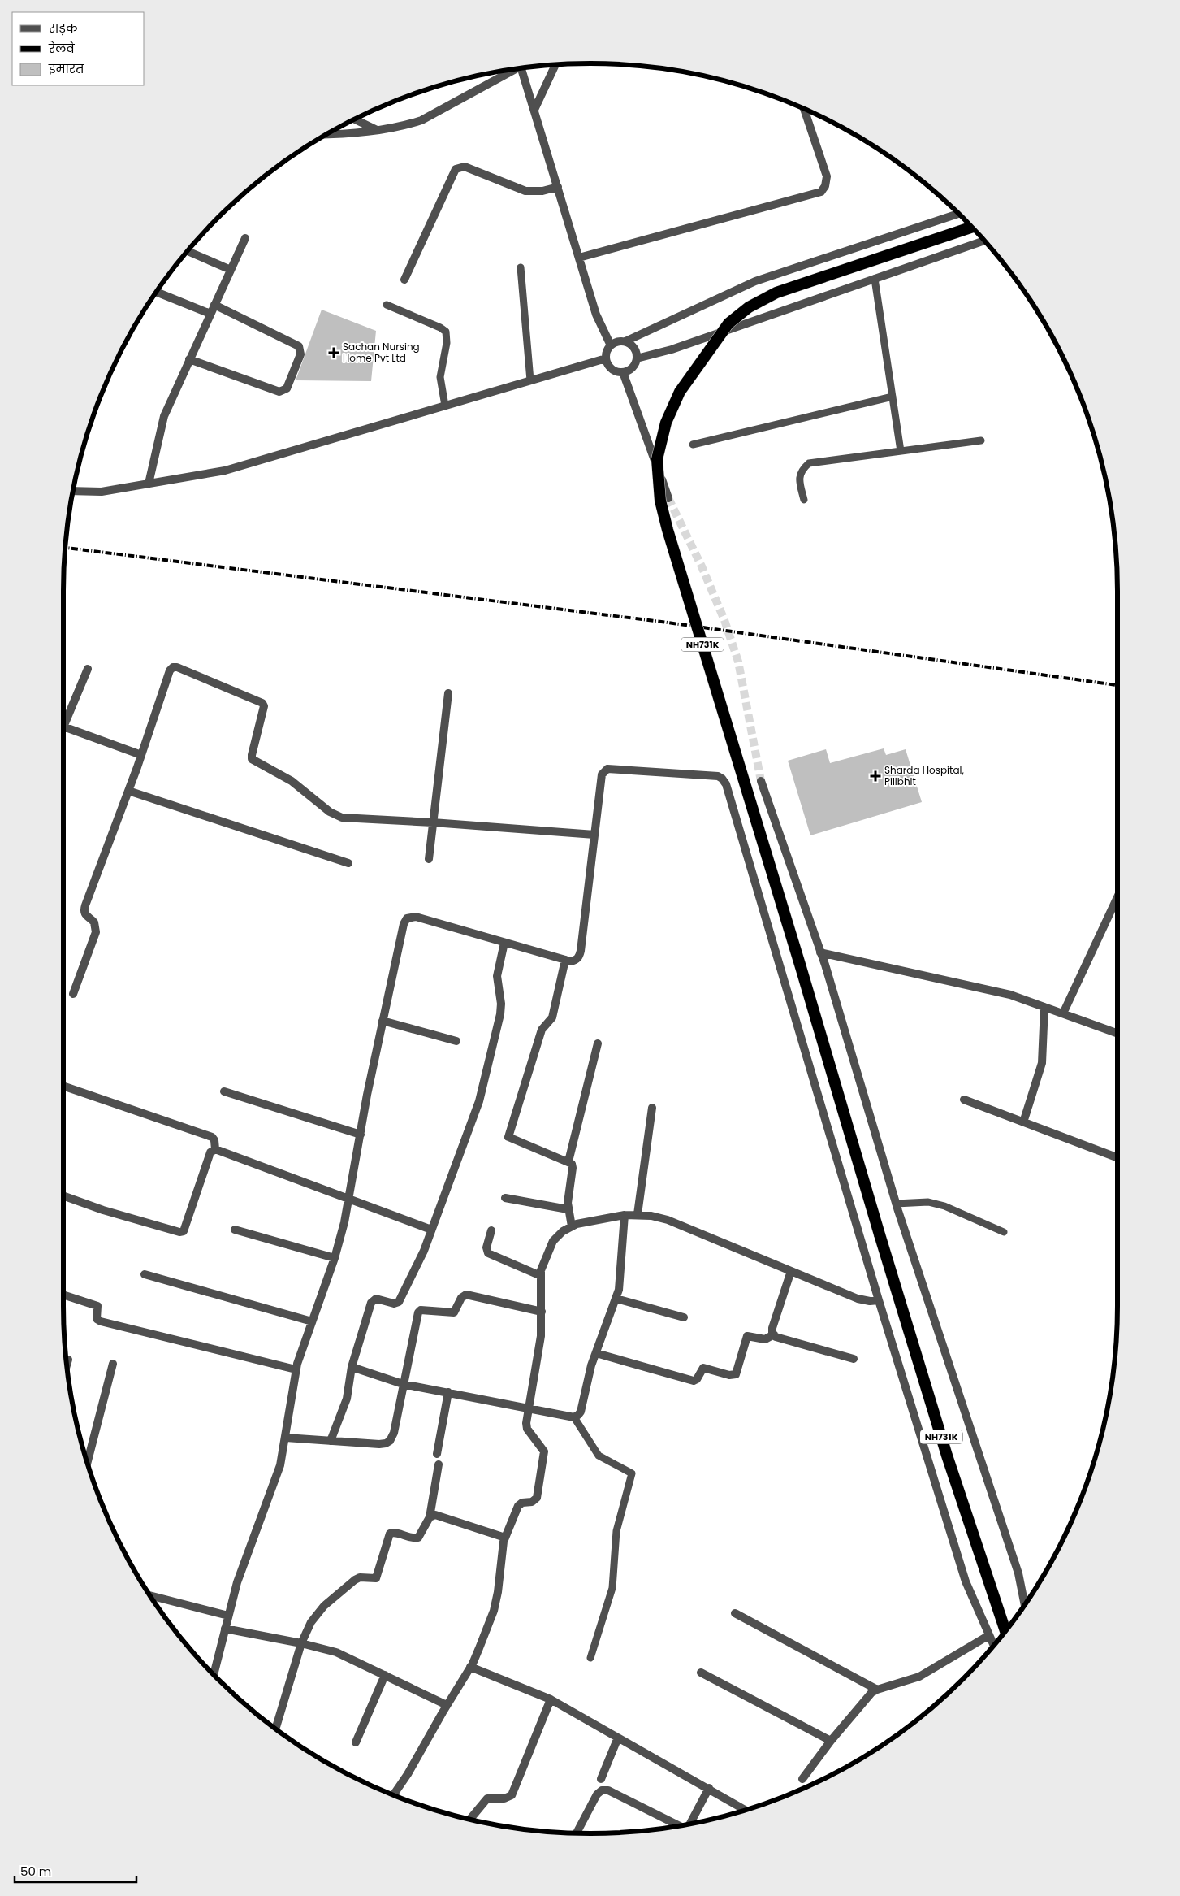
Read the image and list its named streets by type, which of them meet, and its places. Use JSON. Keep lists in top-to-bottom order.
{
  "streets": {
    "highway": ["NH731K"]
  },
  "places": {
    "health": ["Sachan Nursing Home Pvt Ltd", "Sharda Hospital, Pilibhit"]
  },
  "legend": ["सड़क", "रेलवे", "इमारत"],
  "scale_bar": "50 m"
}
